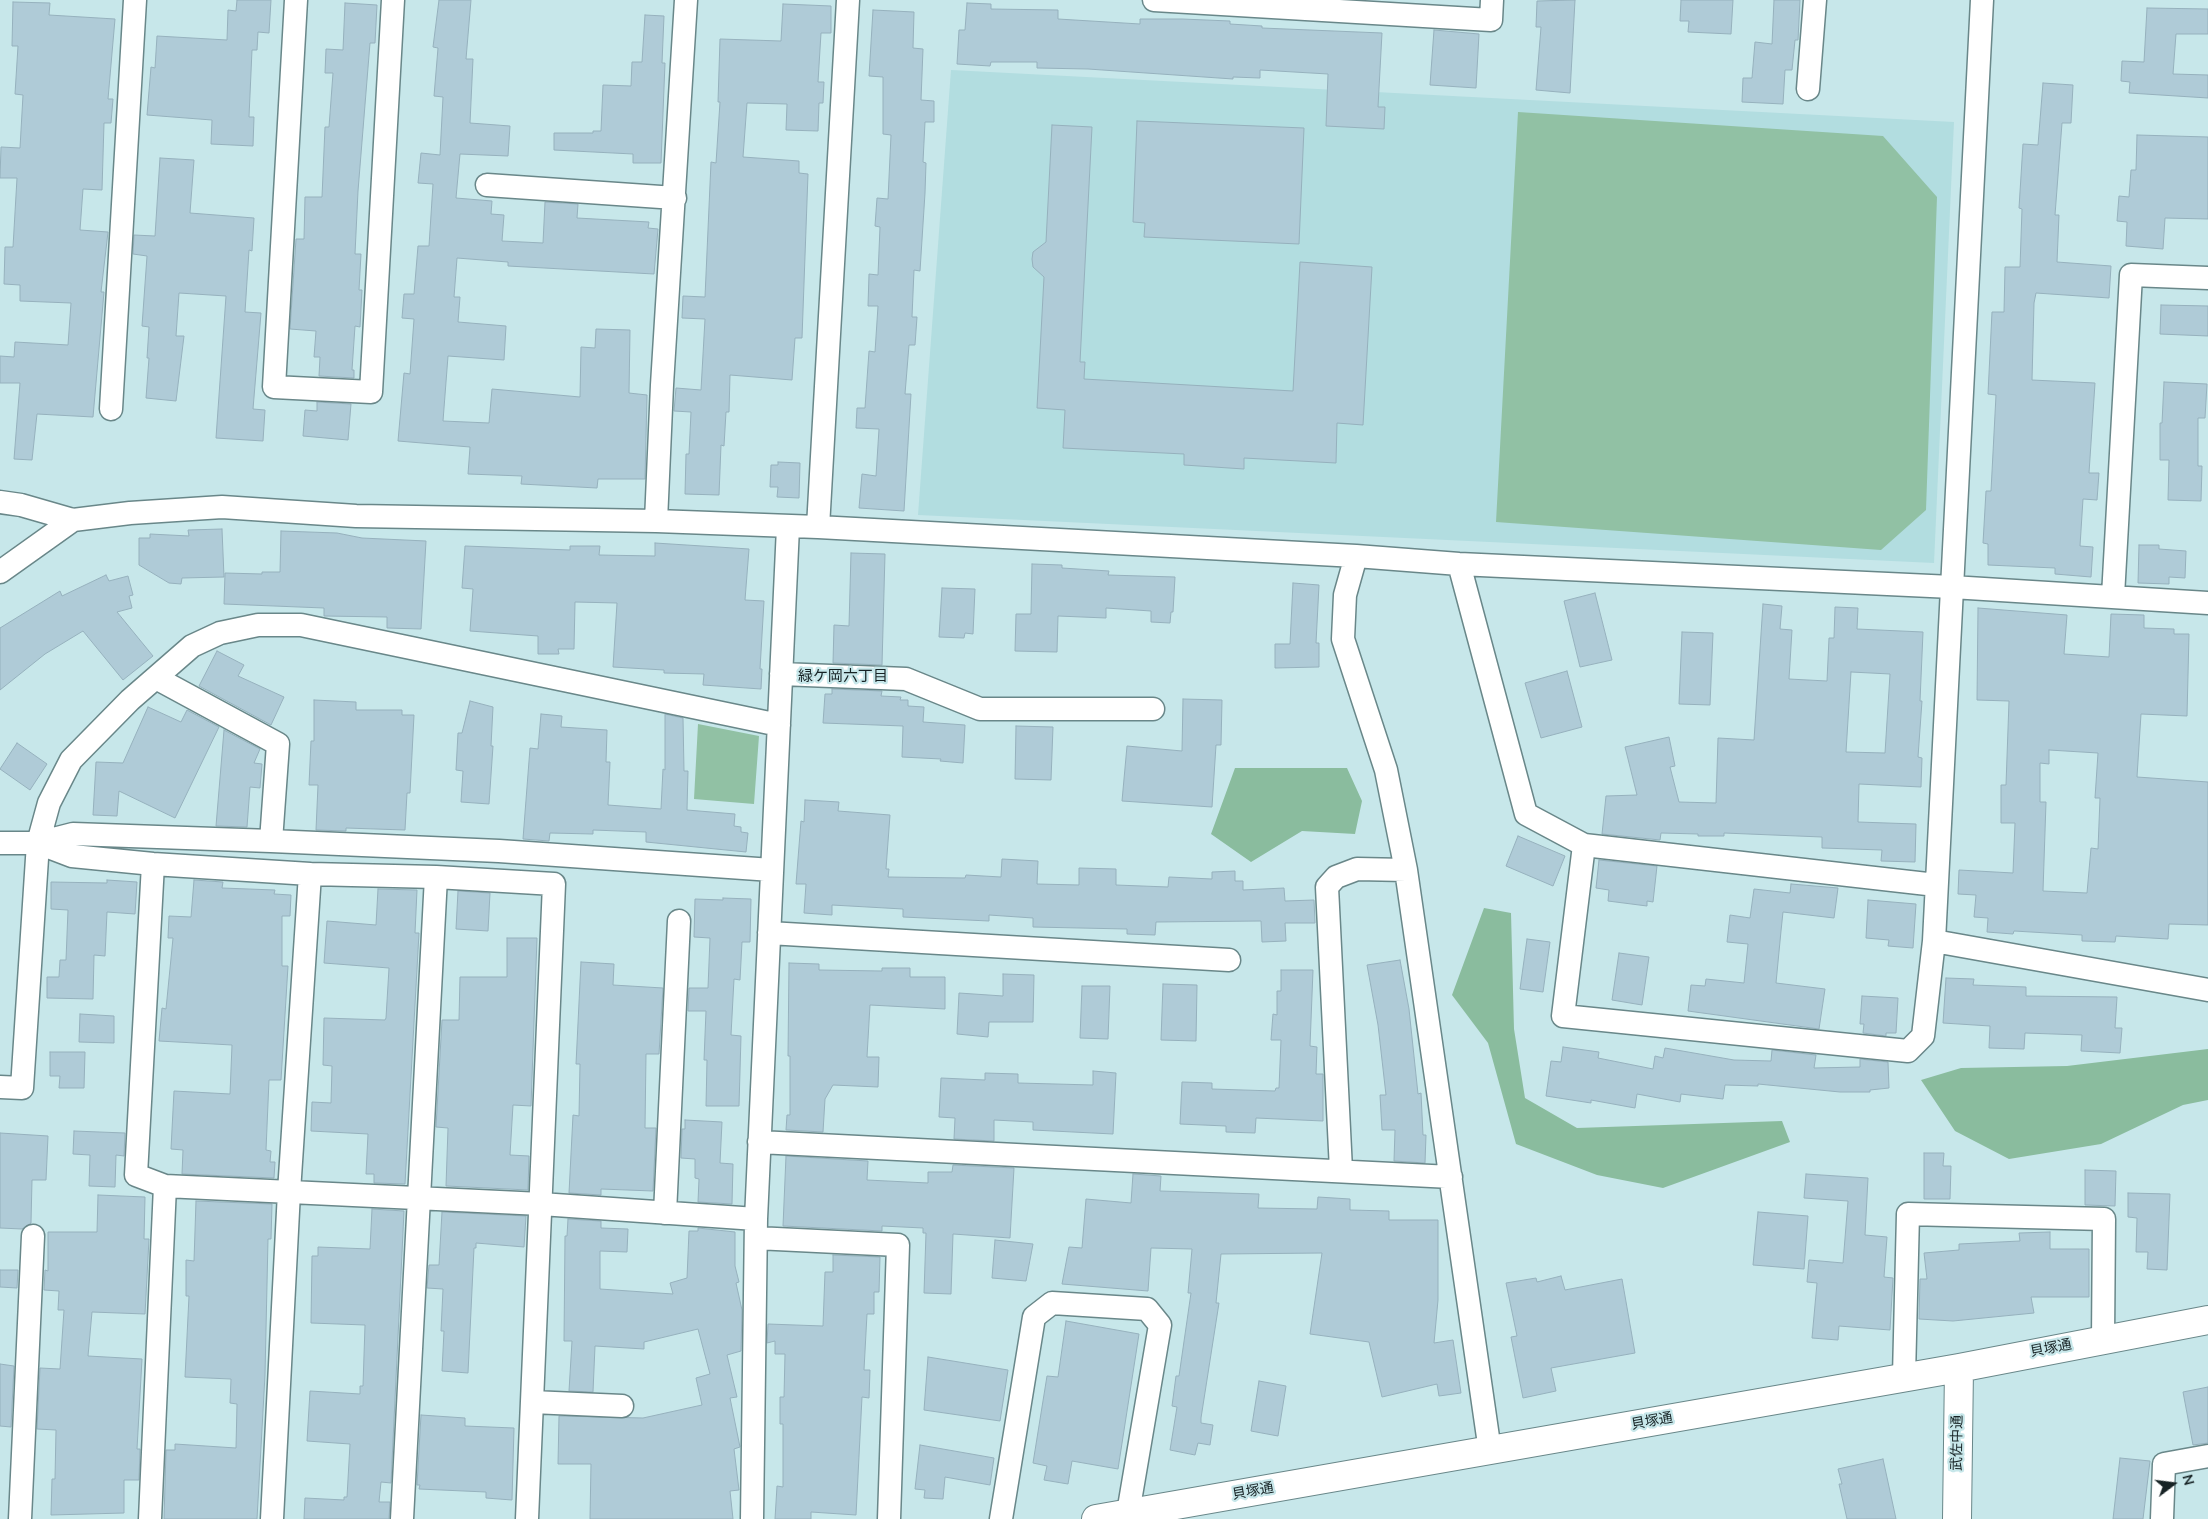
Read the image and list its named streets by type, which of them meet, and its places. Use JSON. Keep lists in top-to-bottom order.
{
  "streets": {
    "street": ["貝塚通", "武佐中通"]
  },
  "crossings": [
    ["貝塚通", "武佐中通"]
  ],
  "districts": ["緑ケ岡六丁目"],
  "north": "right"
}
